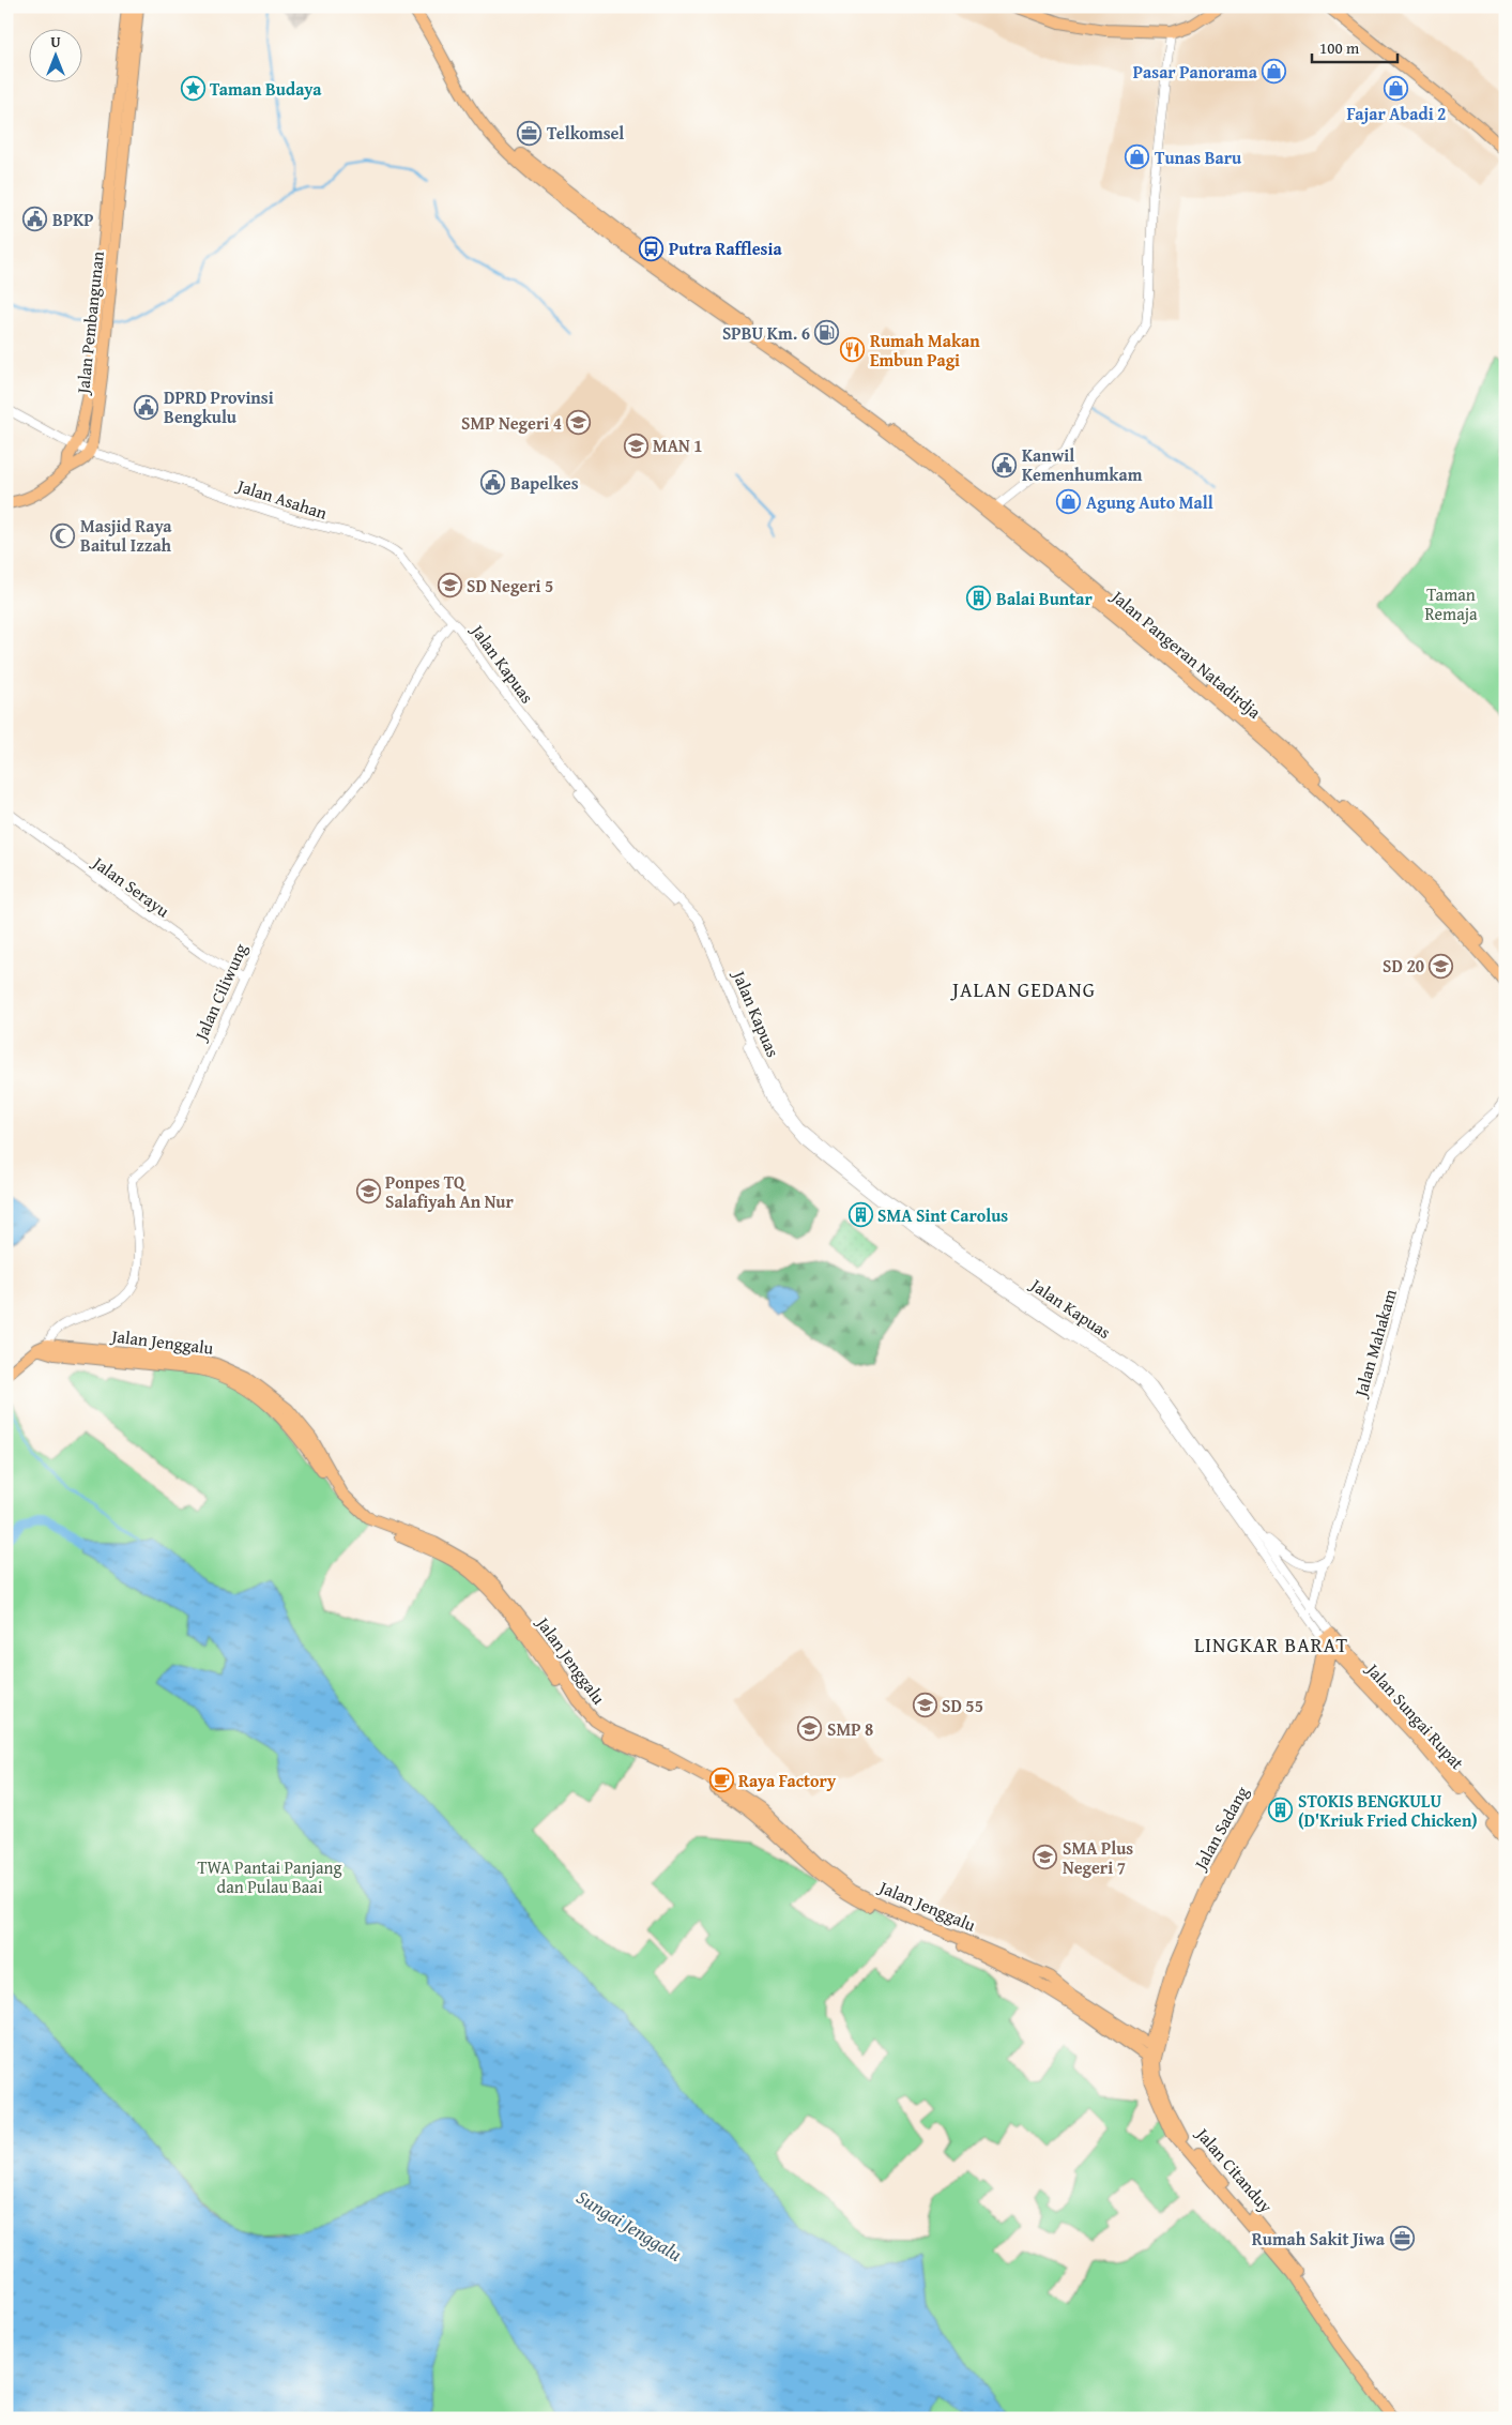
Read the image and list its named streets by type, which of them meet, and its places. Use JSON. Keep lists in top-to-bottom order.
{
  "streets": {
    "main road": [
      "Jalan Pembangunan",
      "Jalan Pangeran Natadirdja",
      "Jalan Jenggalu",
      "Jalan Sungai Rupat",
      "Jalan Sadang",
      "Jalan Citanduy"
    ],
    "street": [
      "Jalan Asahan",
      "Jalan Kapuas",
      "Jalan Serayu",
      "Jalan Ciliwung",
      "Jalan Mahakam"
    ]
  },
  "crossings": [
    ["Jalan Pembangunan", "Jalan Asahan"],
    ["Jalan Asahan", "Jalan Kapuas"],
    ["Jalan Asahan", "Jalan Ciliwung"],
    ["Jalan Kapuas", "Jalan Ciliwung"],
    ["Jalan Kapuas", "Jalan Mahakam"],
    ["Jalan Kapuas", "Jalan Sungai Rupat"],
    ["Jalan Kapuas", "Jalan Sadang"],
    ["Jalan Kapuas", "Jalan Citanduy"],
    ["Jalan Serayu", "Jalan Ciliwung"],
    ["Jalan Ciliwung", "Jalan Jenggalu"],
    ["Jalan Jenggalu", "Jalan Sadang"],
    ["Jalan Jenggalu", "Jalan Citanduy"],
    ["Jalan Sungai Rupat", "Jalan Sadang"],
    ["Jalan Sungai Rupat", "Jalan Citanduy"],
    ["Jalan Sadang", "Jalan Citanduy"]
  ],
  "districts": ["JALAN GEDANG", "LINGKAR BARAT"],
  "water": ["Sungai Jenggalu"],
  "parks": ["Taman Remaja", "TWA Pantai Panjang dan Pulau Baai"],
  "places": {
    "shop": [
      "Pasar Panorama",
      "Fajar Abadi 2",
      "Tunas Baru",
      "Agung Auto Mall"
    ],
    "place": ["Taman Budaya"],
    "office": ["Telkomsel", "Rumah Sakit Jiwa"],
    "public building": [
      "BPKP",
      "DPRD Provinsi Bengkulu",
      "Kanwil Kemenhumkam",
      "Bapelkes"
    ],
    "bus stop": ["Putra Rafflesia"],
    "fuel station": ["SPBU Km. 6"],
    "restaurant": ["Rumah Makan Embun Pagi"],
    "school or university": [
      "SMP Negeri 4",
      "MAN 1",
      "SD Negeri 5",
      "SD 20",
      "Ponpes TQ Salafiyah An Nur",
      "SD 55",
      "SMP 8",
      "SMA Plus Negeri 7"
    ],
    "mosque": ["Masjid Raya Baitul Izzah"],
    "building": ["Balai Buntar", "SMA Sint Carolus", "STOKIS BENGKULU (D'Kriuk Fried Chicken)"],
    "cafe": ["Raya Factory"]
  },
  "scale_bar": "100 m",
  "north": "top"
}
